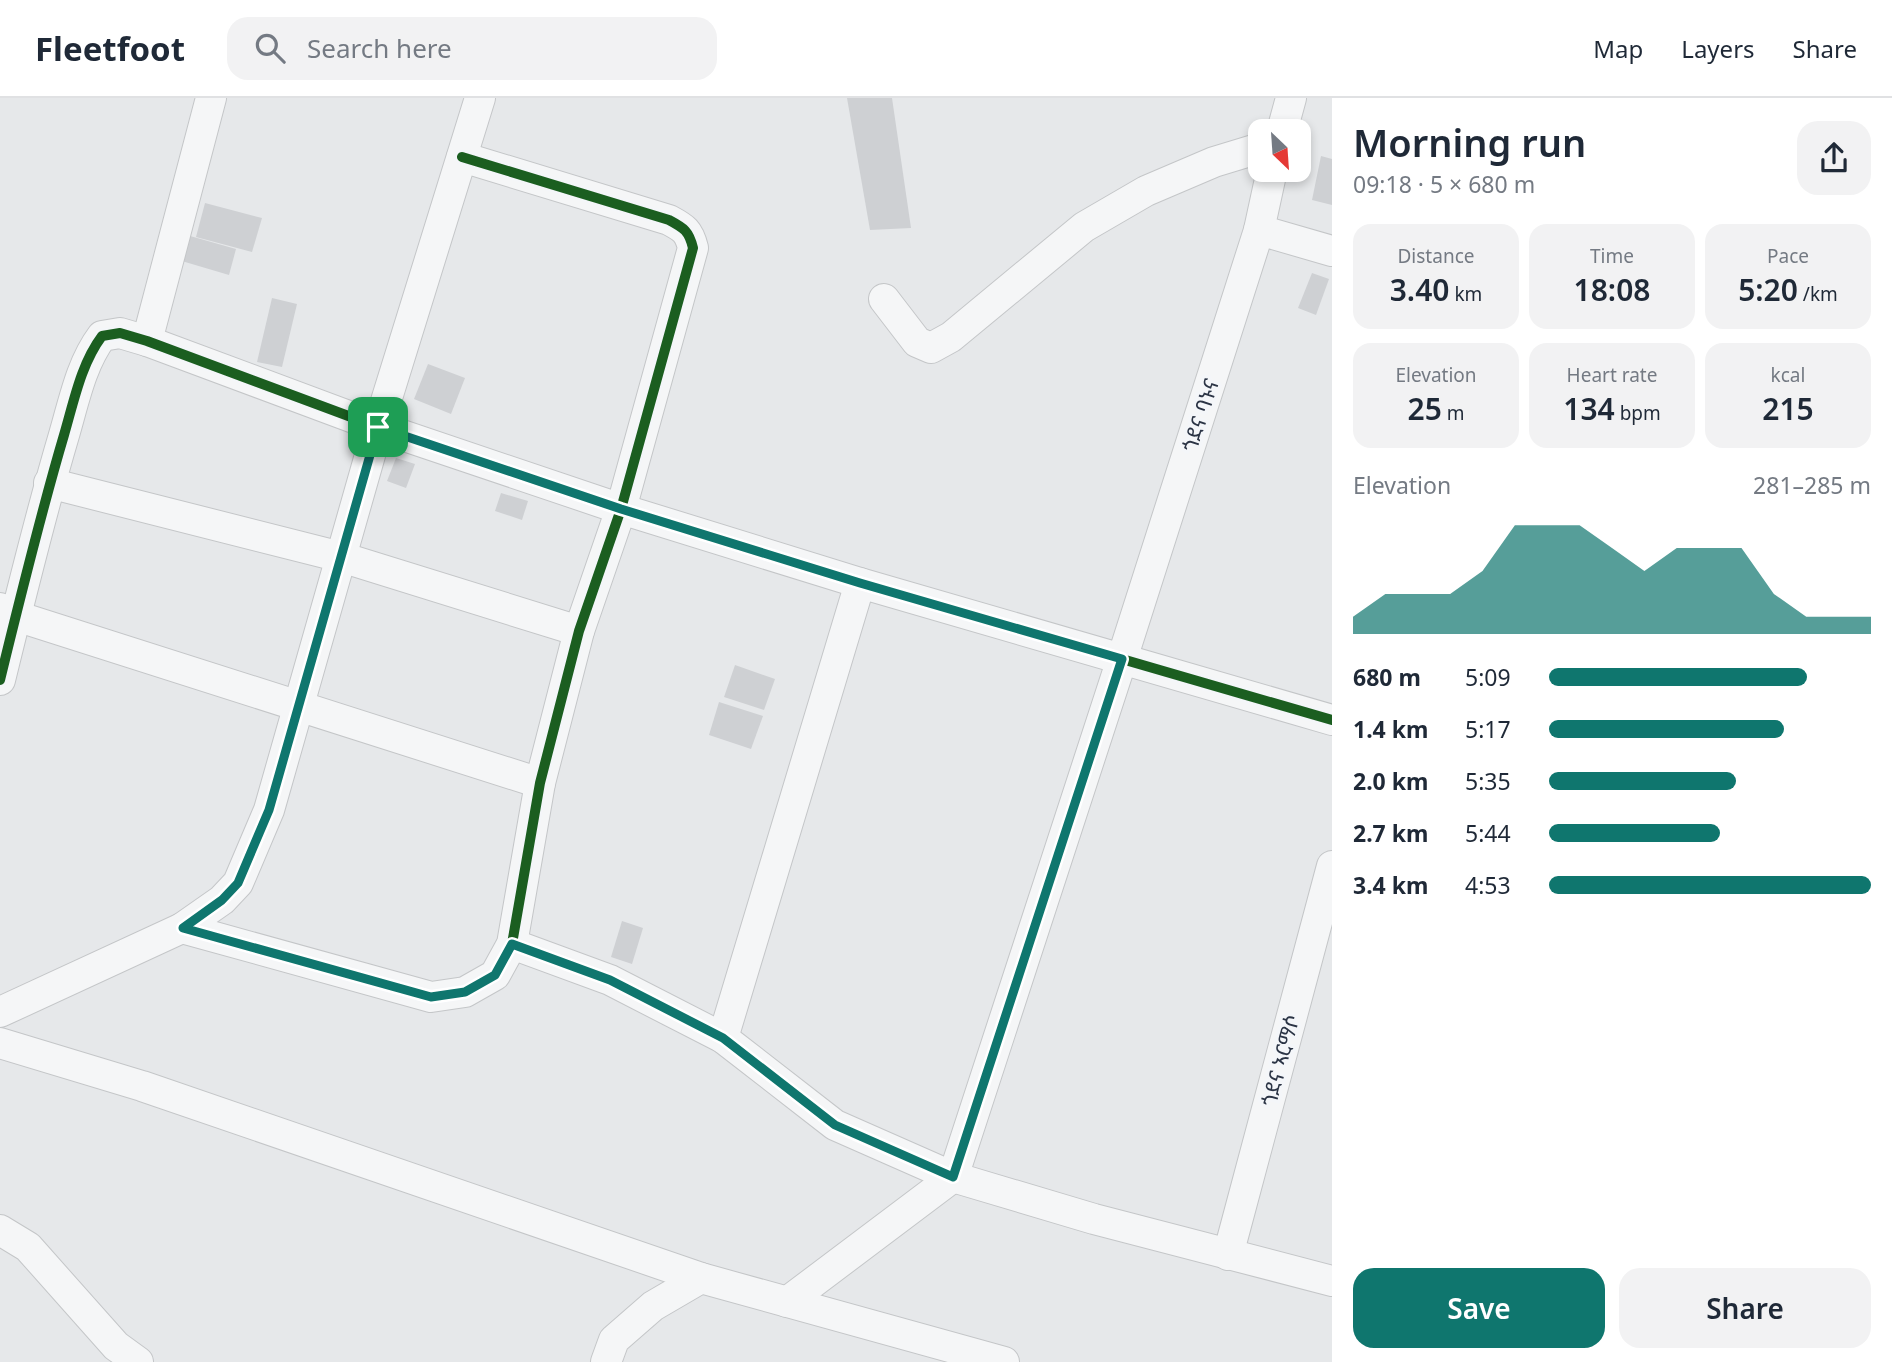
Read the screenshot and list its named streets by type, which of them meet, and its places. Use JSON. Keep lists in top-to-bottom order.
{
  "streets": {
    "street": ["ጎደና ባኑና", "ጎደና ኣርማሶ"]
  },
  "north": "bottom right",
  "page": {
    "header": "Fleetfoot",
    "search": "Search here",
    "nav": ["Map", "Layers", "Share"],
    "heading": ["Morning run", "09:18 · 5 × 680 m"],
    "stats": [
      ["Distance", "3.40 km"],
      ["Time", "18:08"],
      ["Pace", "5:20 /km"],
      ["Elevation", "25 m"],
      ["Heart rate", "134 bpm"],
      ["kcal", "215"]
    ],
    "chart": ["Elevation", "281–285 m"],
    "list": [
      {
        "name": "680 m",
        "note": "5:09"
      },
      {
        "name": "1.4 km",
        "note": "5:17"
      },
      {
        "name": "2.0 km",
        "note": "5:35"
      },
      {
        "name": "2.7 km",
        "note": "5:44"
      },
      {
        "name": "3.4 km",
        "note": "4:53"
      }
    ],
    "buttons": ["Save", "Share"]
  }
}
